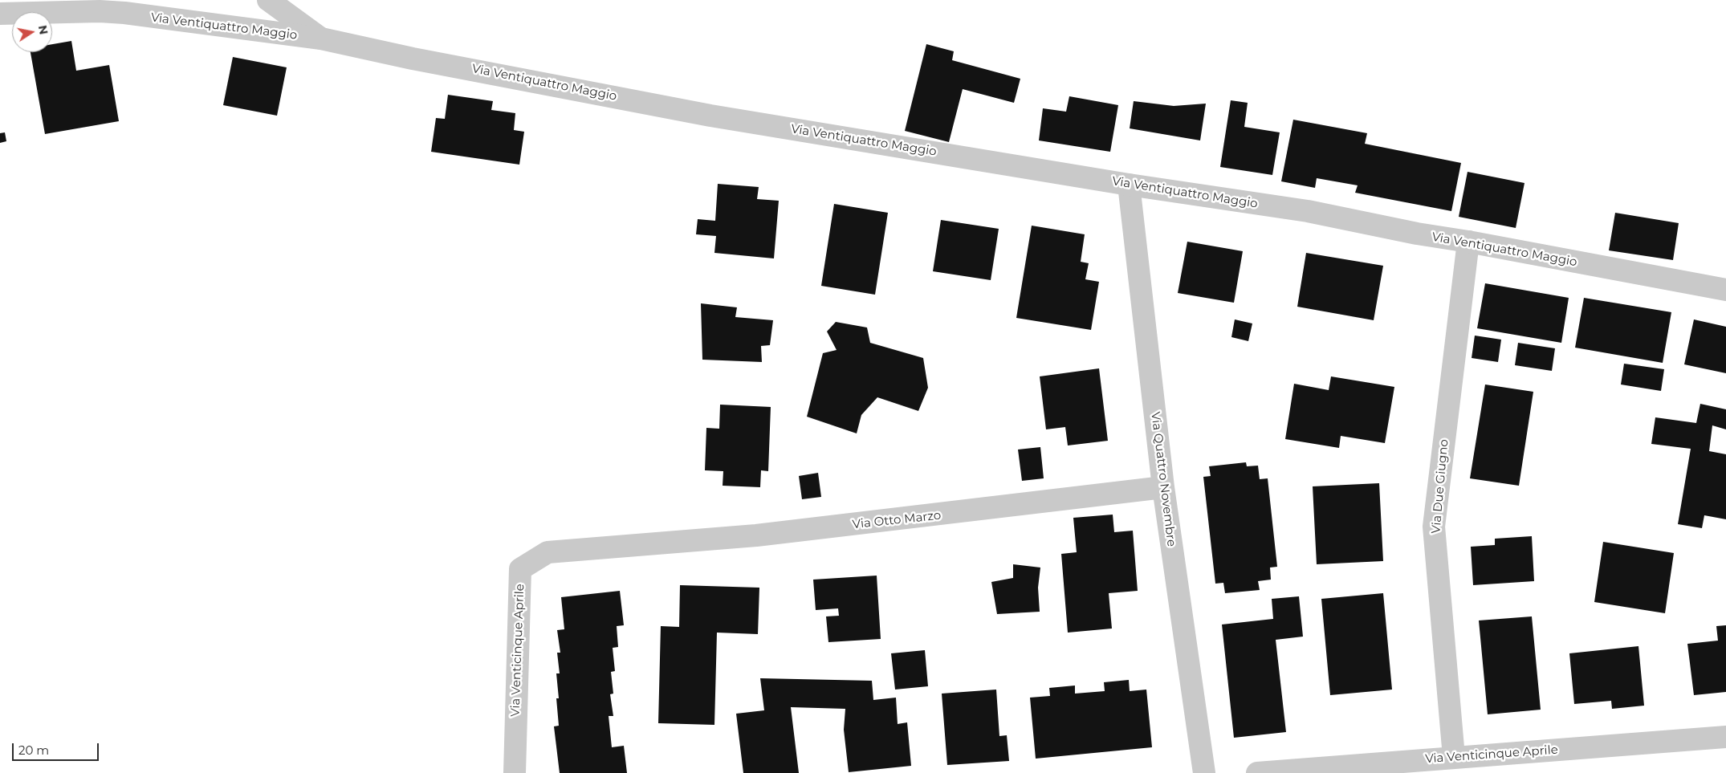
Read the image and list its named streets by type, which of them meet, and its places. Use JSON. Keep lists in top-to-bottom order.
{
  "streets": {
    "street": [
      "Via Ventiquattro Maggio",
      "Via Quattro Novembre",
      "Via Due Giugno",
      "Via Otto Marzo",
      "Via Venticinque Aprile"
    ]
  },
  "crossings": [
    ["Via Ventiquattro Maggio", "Via Quattro Novembre"],
    ["Via Ventiquattro Maggio", "Via Due Giugno"],
    ["Via Quattro Novembre", "Via Otto Marzo"],
    ["Via Due Giugno", "Via Venticinque Aprile"],
    ["Via Otto Marzo", "Via Venticinque Aprile"]
  ],
  "scale_bar": "20 m",
  "north": "right"
}
